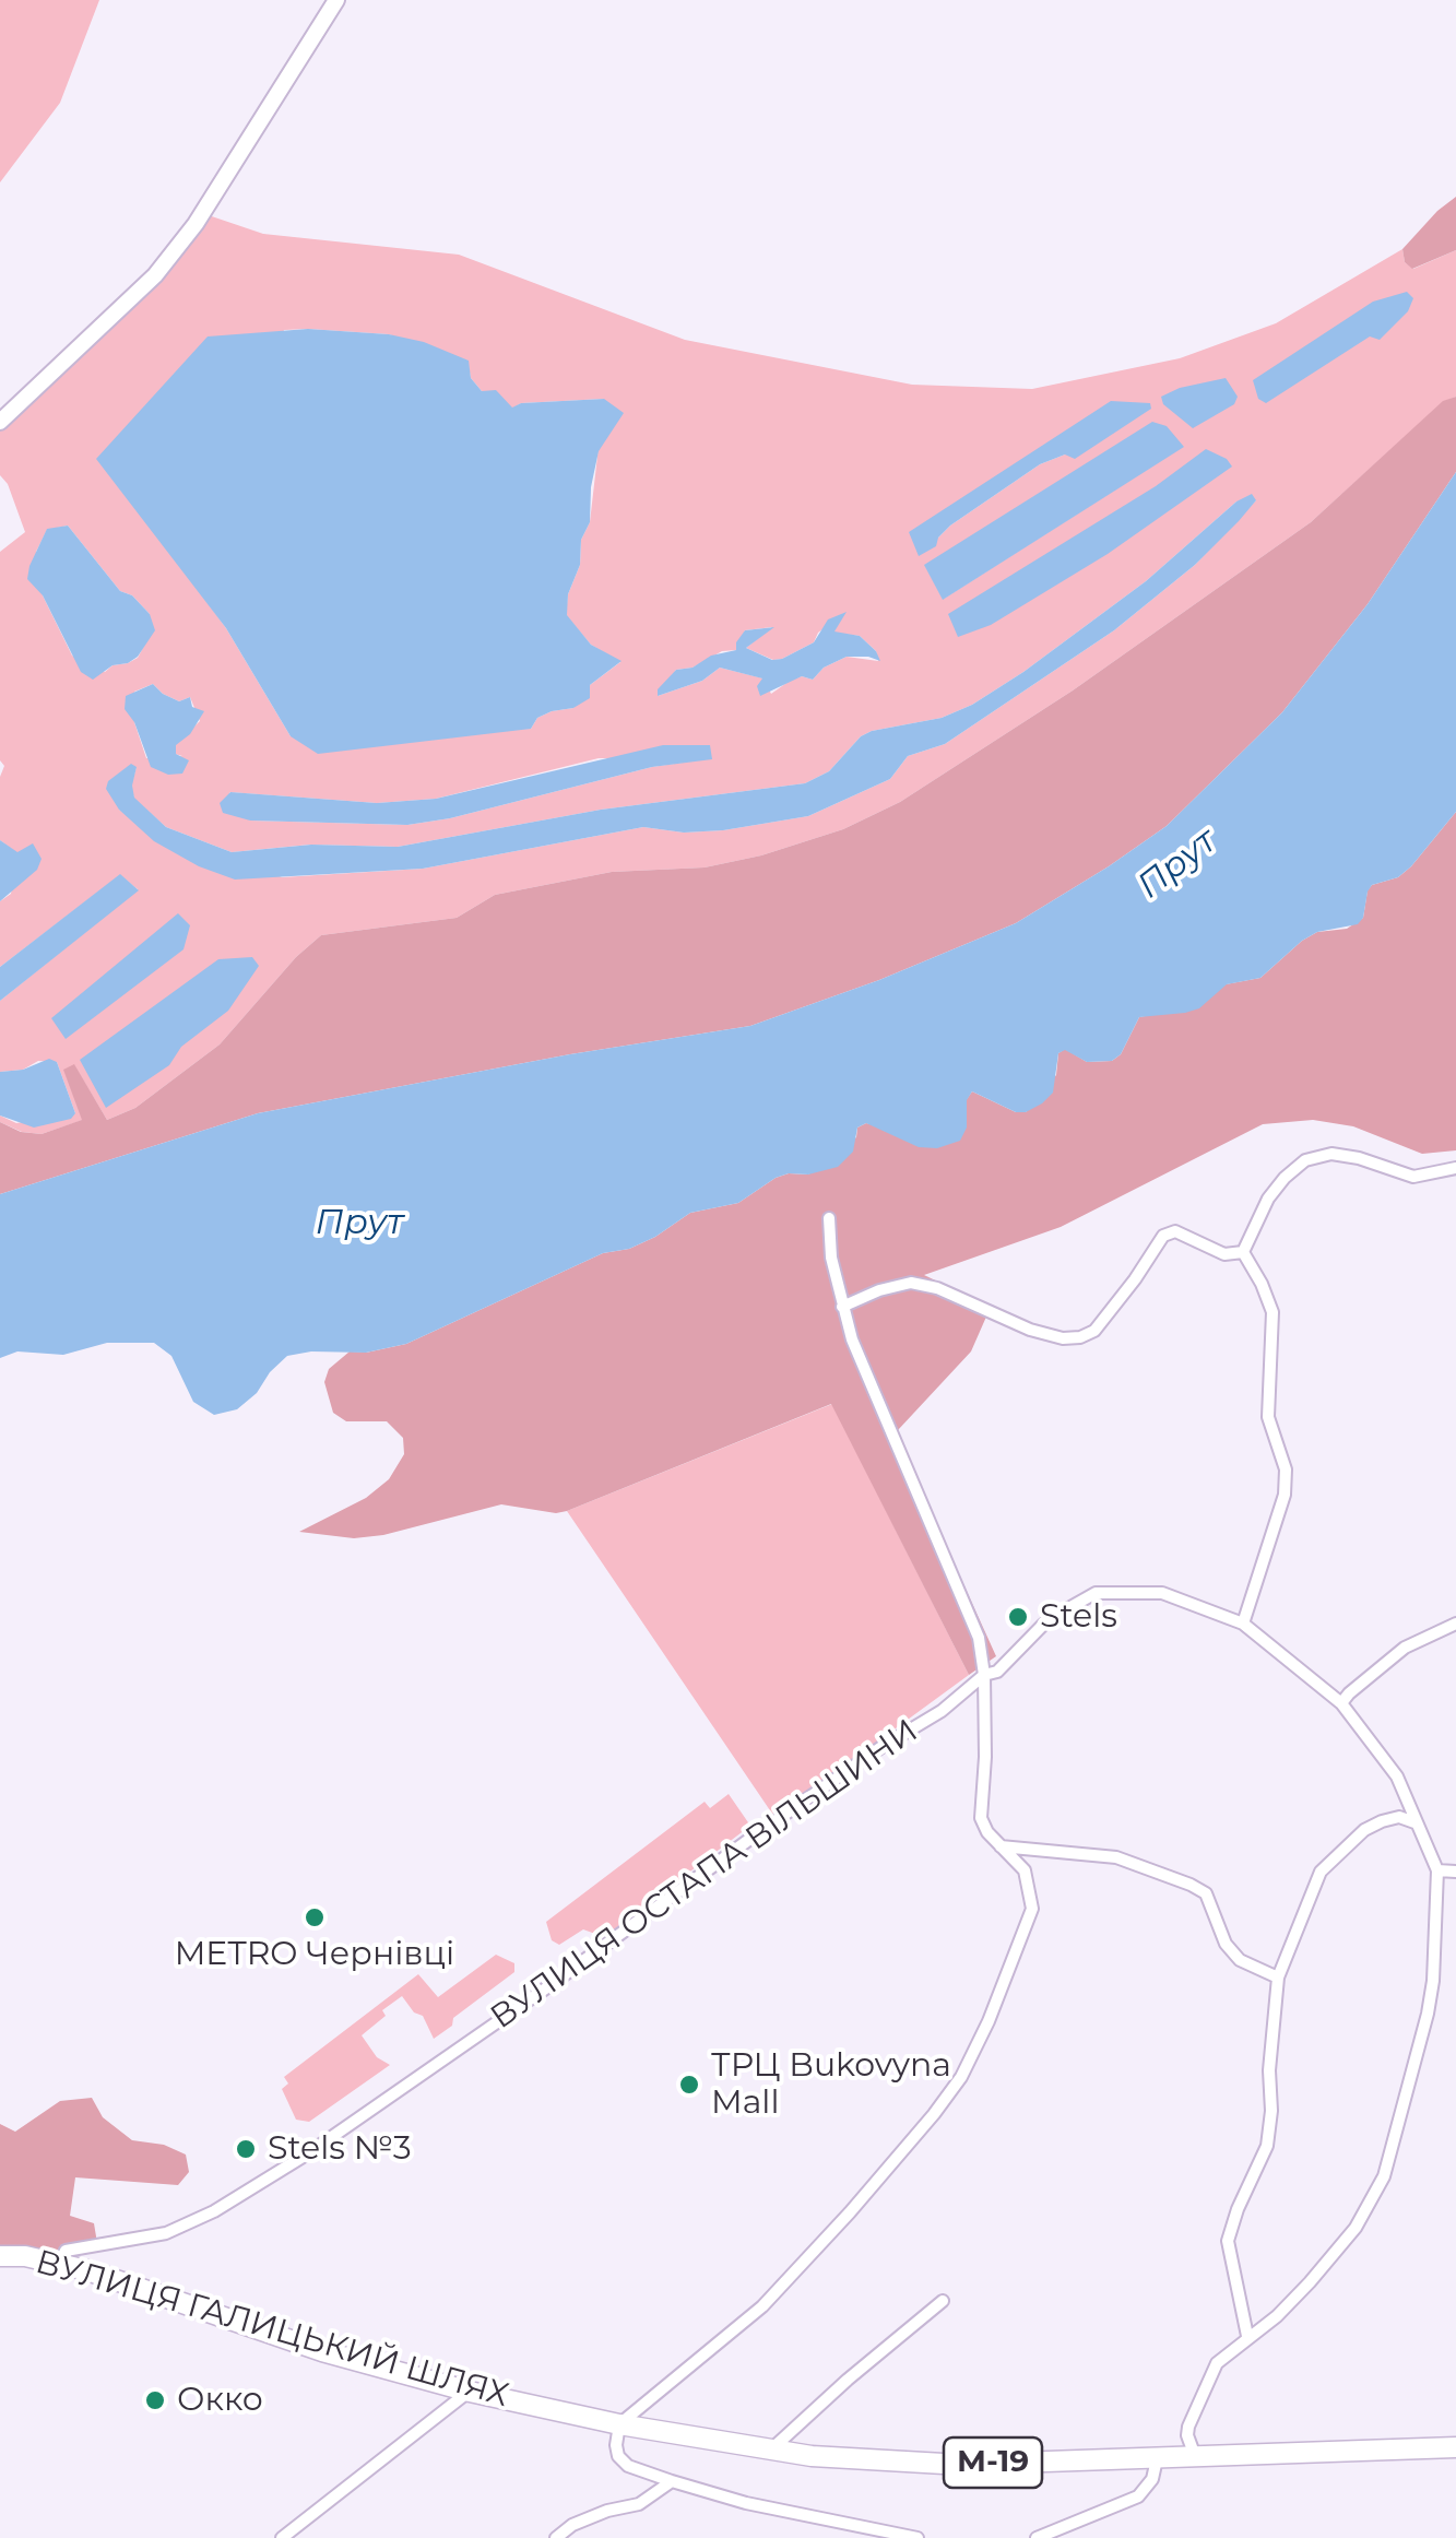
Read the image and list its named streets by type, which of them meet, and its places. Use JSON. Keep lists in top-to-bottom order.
{
  "streets": {
    "highway": ["ВУЛИЦЯ ГАЛИЦЬКИЙ ШЛЯХ", "М-19"],
    "street": ["ВУЛИЦЯ ОСТАПА ВІЛЬШИНИ"]
  },
  "crossings": [
    ["ВУЛИЦЯ ОСТАПА ВІЛЬШИНИ", "ВУЛИЦЯ ГАЛИЦЬКИЙ ШЛЯХ"]
  ],
  "water": ["Прут"],
  "places": [
    "Stels",
    "METRO Чернівці",
    "ТРЦ Bukovyna Mall",
    "Stels №3",
    "Окко"
  ]
}
